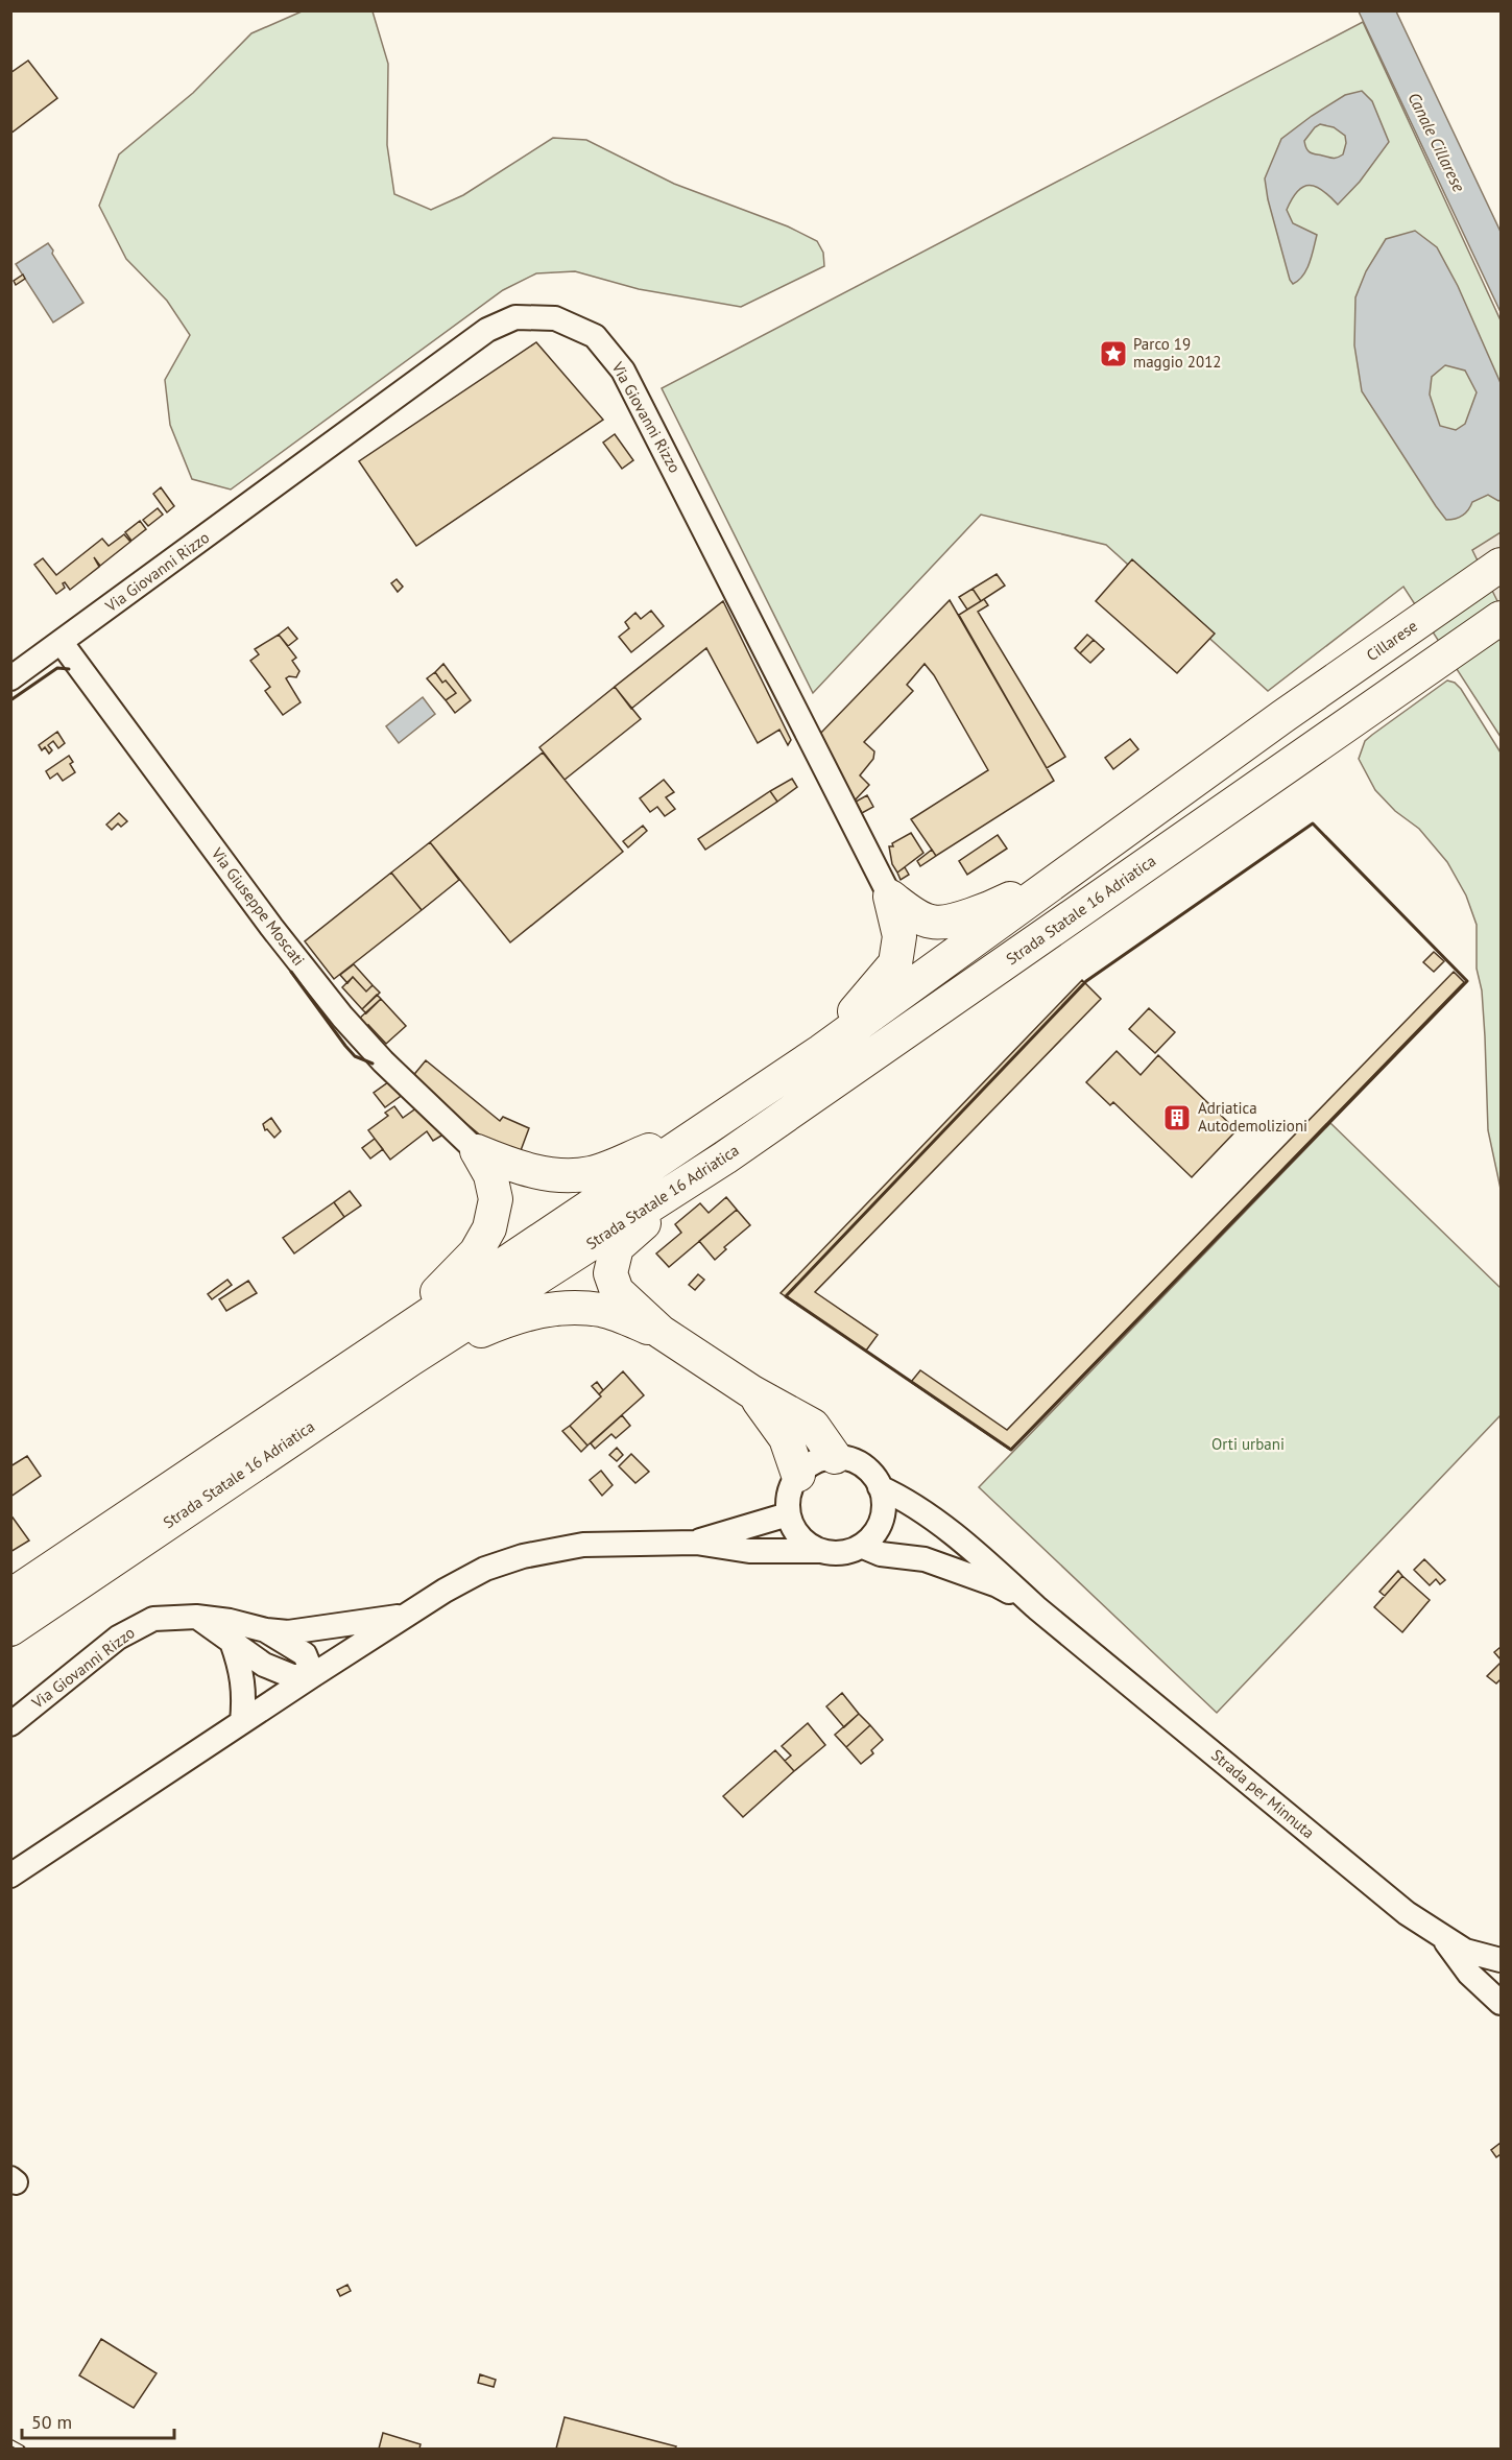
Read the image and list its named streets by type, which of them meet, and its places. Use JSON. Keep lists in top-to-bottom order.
{
  "streets": {
    "highway": ["Cillarese", "Strada Statale 16 Adriatica"],
    "street": ["Via Giovanni Rizzo", "Via Giuseppe Moscati", "Strada per Minnuta"]
  },
  "crossings": [
    ["Via Giovanni Rizzo", "Via Giuseppe Moscati"],
    ["Cillarese", "Strada Statale 16 Adriatica"]
  ],
  "water": ["Canale Cillarese"],
  "parks": ["Orti urbani"],
  "places": {
    "place": ["Parco 19 maggio 2012"],
    "building": ["Adriatica Autodemolizioni"]
  },
  "scale_bar": "50 m"
}
